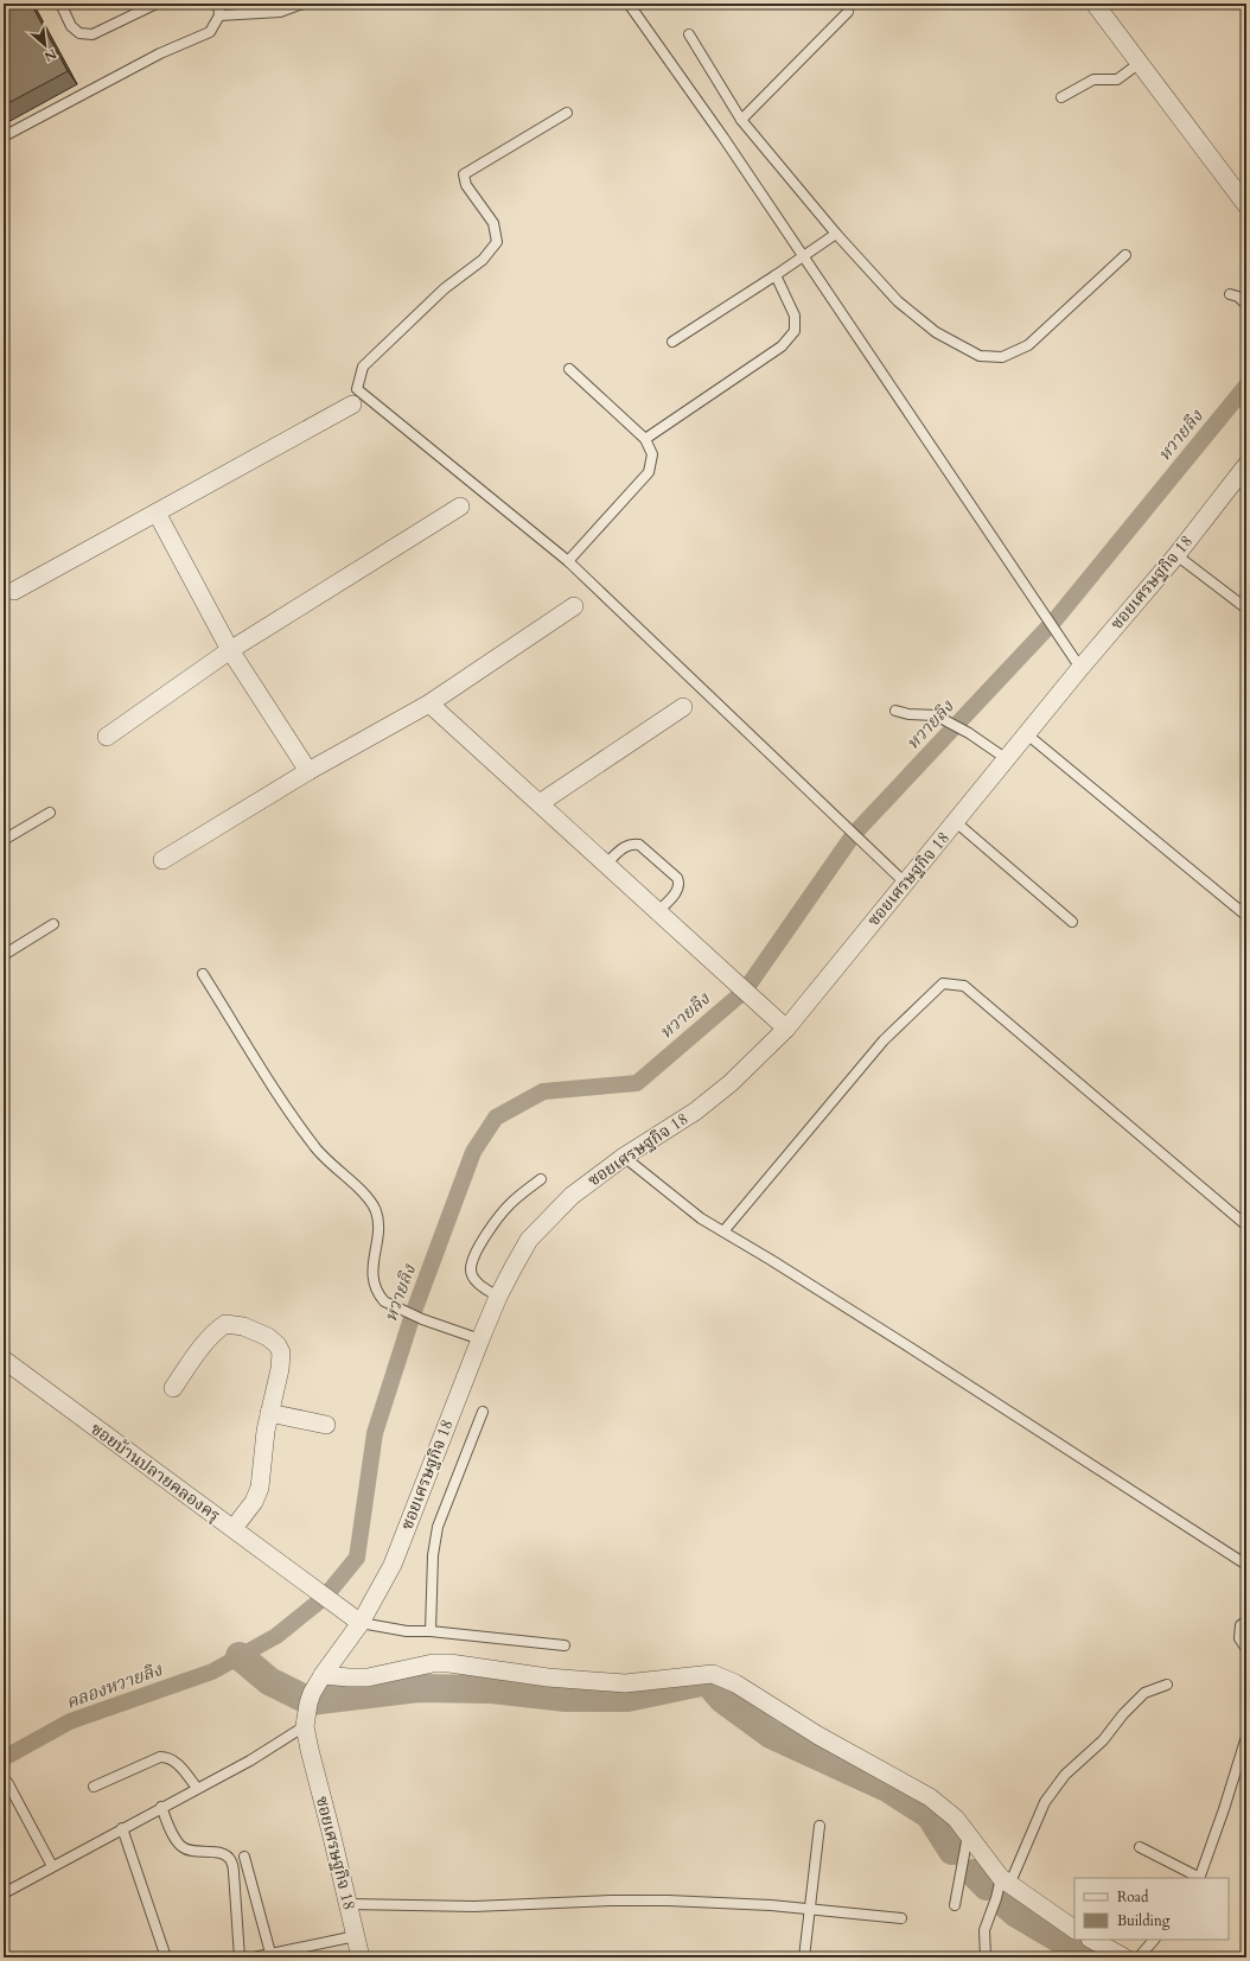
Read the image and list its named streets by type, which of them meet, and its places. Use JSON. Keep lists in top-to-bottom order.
{
  "streets": {
    "street": ["ซอยเศรษฐกิจ 18", "ซอยบ้านปลายคลองครุ"]
  },
  "crossings": [
    ["ซอยเศรษฐกิจ 18", "ซอยบ้านปลายคลองครุ"]
  ],
  "water": ["หวายลิง", "คลองหวายลิง"],
  "legend": ["Road", "Building"],
  "north": "bottom right"
}
